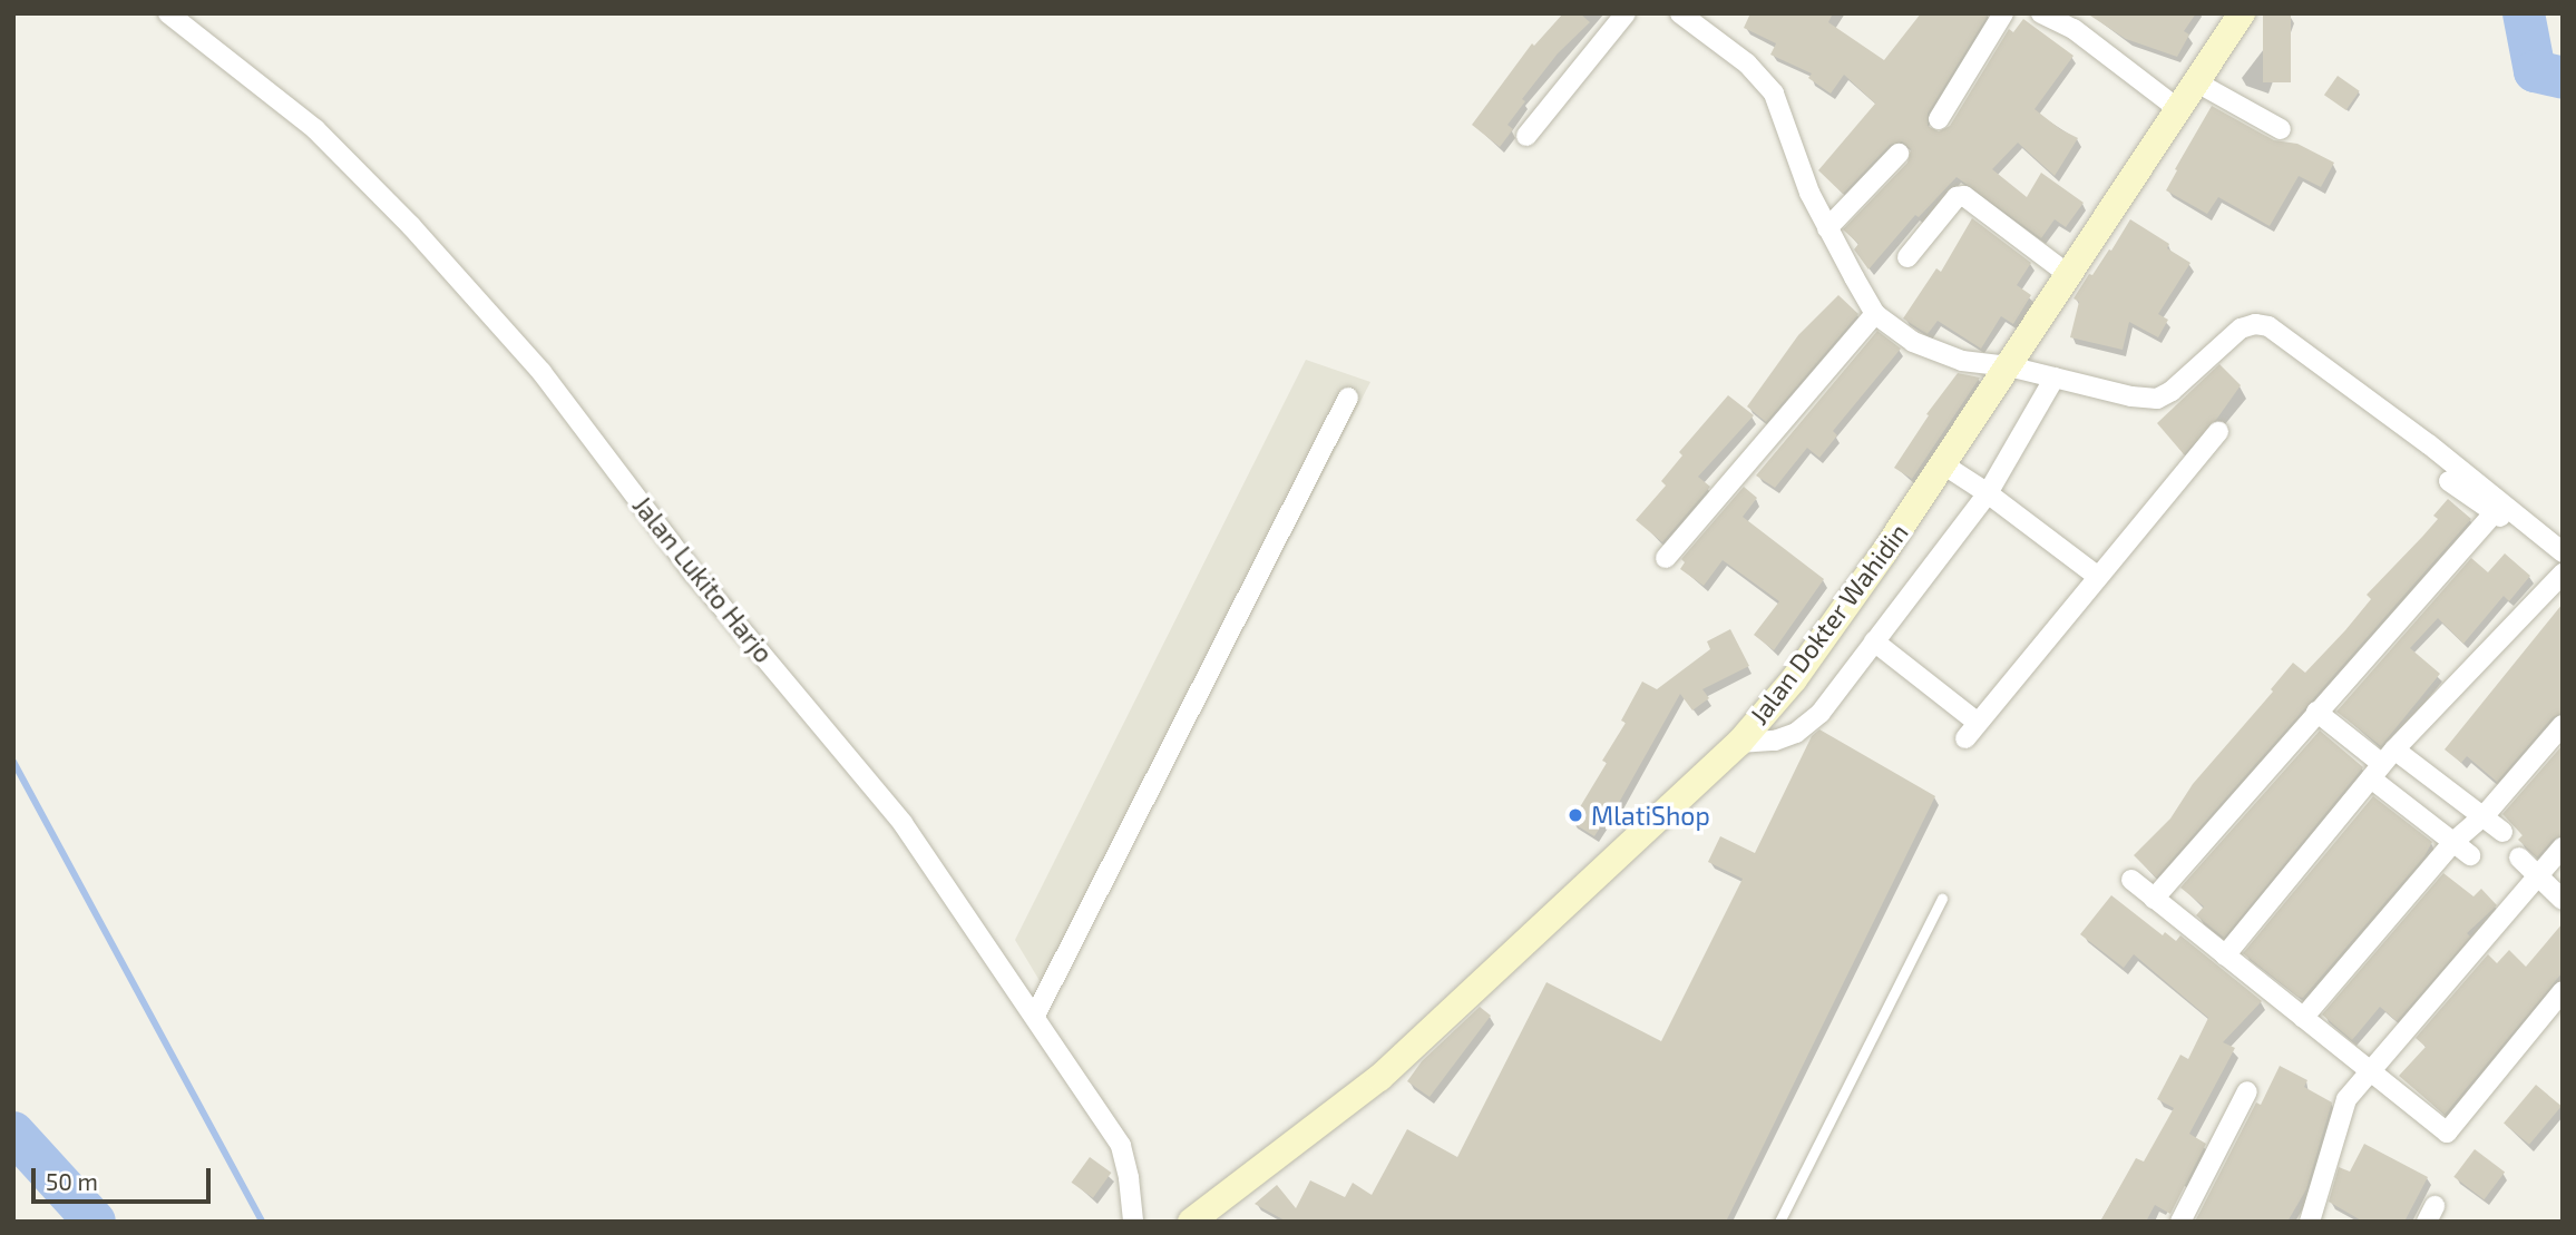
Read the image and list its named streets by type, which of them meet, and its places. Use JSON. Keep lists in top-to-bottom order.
{
  "streets": {
    "main road": ["Jalan Dokter Wahidin"],
    "street": ["Jalan Lukito Harjo"]
  },
  "places": ["MlatiShop"],
  "scale_bar": "50 m"
}
